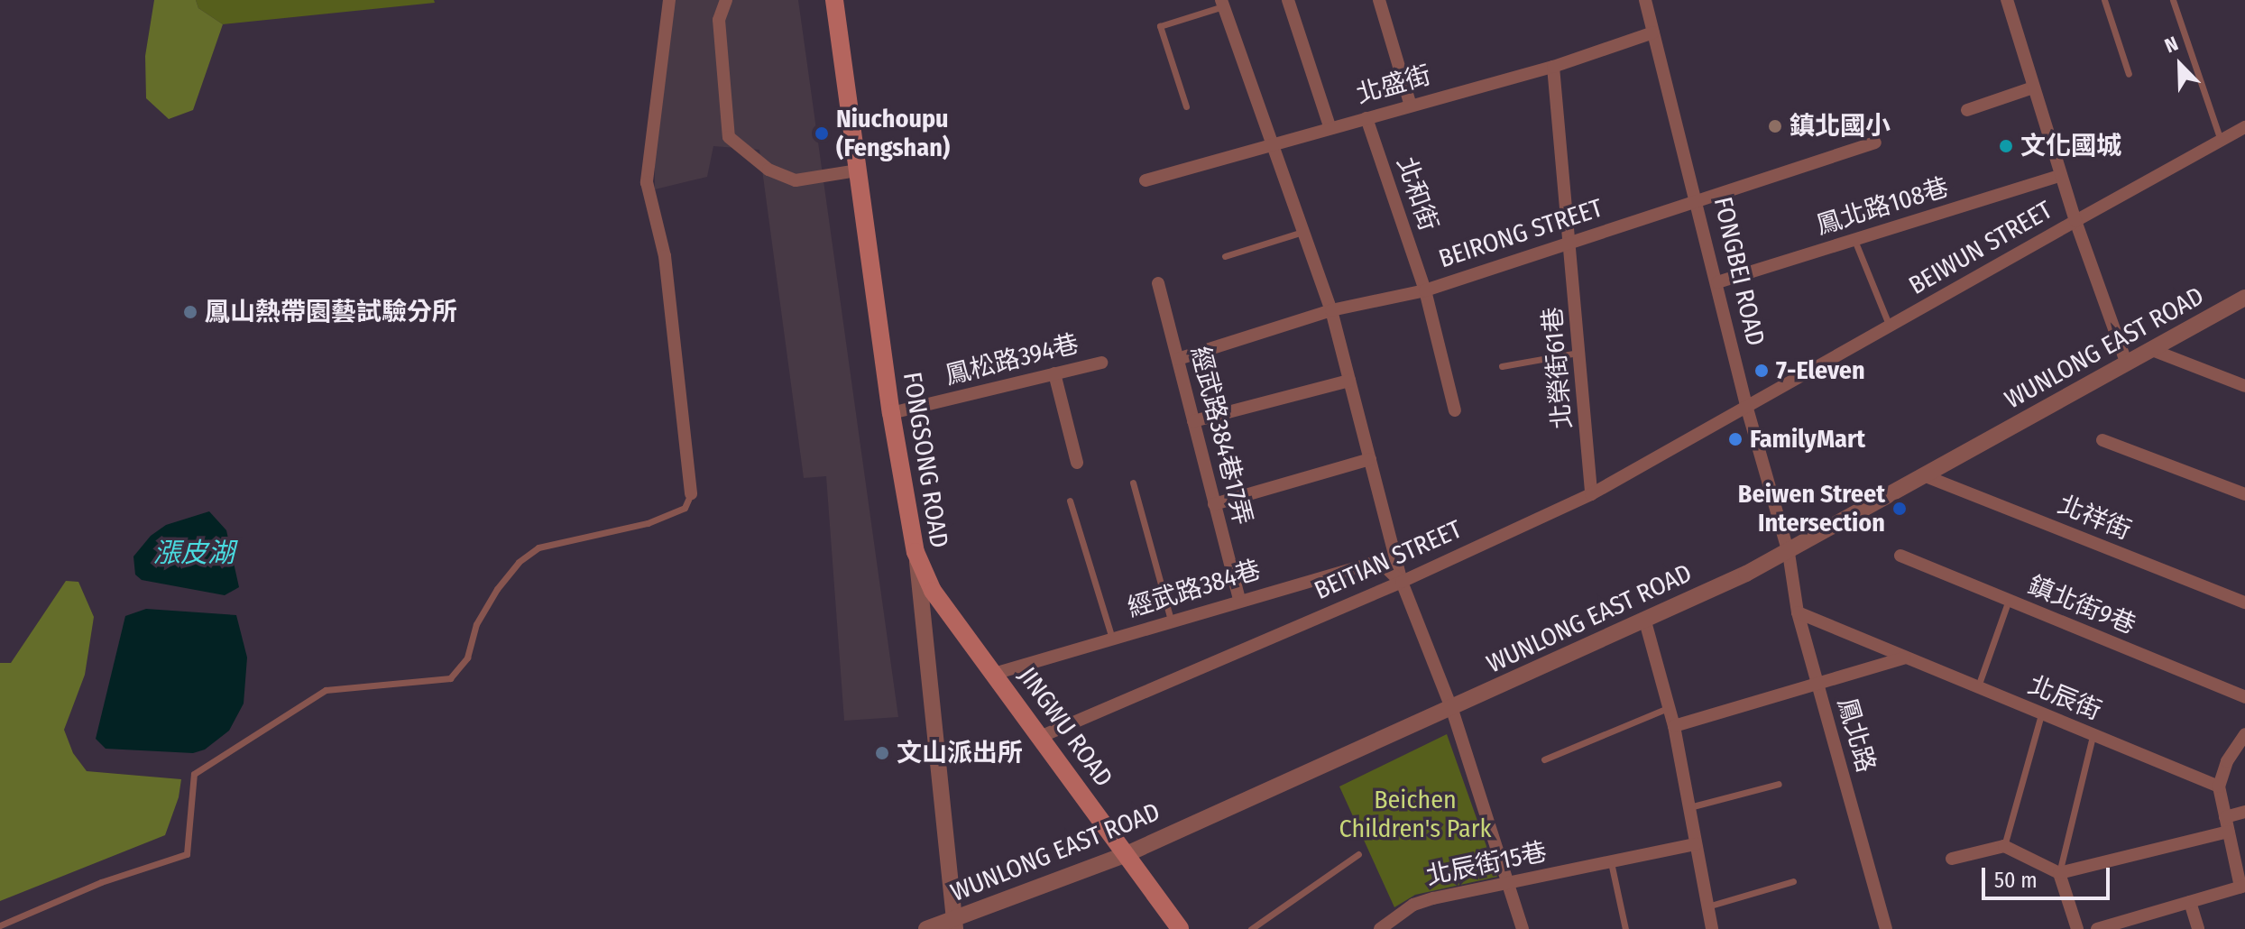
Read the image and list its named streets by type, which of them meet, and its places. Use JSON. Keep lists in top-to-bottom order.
{
  "streets": {
    "main road": ["FONGSONG ROAD", "JINGWU ROAD"],
    "street": [
      "北盛街",
      "北和街",
      "鳳北路108巷",
      "BEIRONG STREET",
      "BEIWUN STREET",
      "FONGBEI ROAD",
      "WUNLONG EAST ROAD",
      "鳳松路394巷",
      "北榮街61巷",
      "經武路384巷17弄",
      "北祥街",
      "BEITIAN STREET",
      "經武路384巷",
      "鎮北街9巷",
      "北辰街",
      "鳳北路",
      "北辰街15巷"
    ]
  },
  "crossings": [
    ["北盛街", "北和街"],
    ["北盛街", "FONGBEI ROAD"],
    ["北盛街", "北榮街61巷"],
    ["北和街", "BEIRONG STREET"],
    ["鳳北路108巷", "BEIWUN STREET"],
    ["鳳北路108巷", "FONGBEI ROAD"],
    ["BEIRONG STREET", "FONGBEI ROAD"],
    ["BEIRONG STREET", "北榮街61巷"],
    ["BEIRONG STREET", "經武路384巷17弄"],
    ["BEIWUN STREET", "FONGBEI ROAD"],
    ["BEIWUN STREET", "BEITIAN STREET"],
    ["FONGBEI ROAD", "WUNLONG EAST ROAD"],
    ["FONGBEI ROAD", "BEITIAN STREET"],
    ["FONGBEI ROAD", "鳳北路"],
    ["WUNLONG EAST ROAD", "FONGSONG ROAD"],
    ["WUNLONG EAST ROAD", "北祥街"],
    ["WUNLONG EAST ROAD", "JINGWU ROAD"],
    ["WUNLONG EAST ROAD", "鳳北路"],
    ["鳳松路394巷", "FONGSONG ROAD"],
    ["北榮街61巷", "BEITIAN STREET"],
    ["經武路384巷17弄", "經武路384巷"],
    ["FONGSONG ROAD", "JINGWU ROAD"],
    ["BEITIAN STREET", "經武路384巷"],
    ["BEITIAN STREET", "JINGWU ROAD"],
    ["經武路384巷", "JINGWU ROAD"],
    ["北辰街", "鳳北路"]
  ],
  "water": ["漲皮湖"],
  "parks": ["Beichen Children's Park"],
  "places": [
    "鎮北國小",
    "Niuchoupu (Fengshan)",
    "文化國城",
    "鳳山熱帶園藝試驗分所",
    "7-Eleven",
    "FamilyMart",
    "Beiwen Street Intersection",
    "文山派出所"
  ],
  "scale_bar": "50 m",
  "north": "top left"
}
